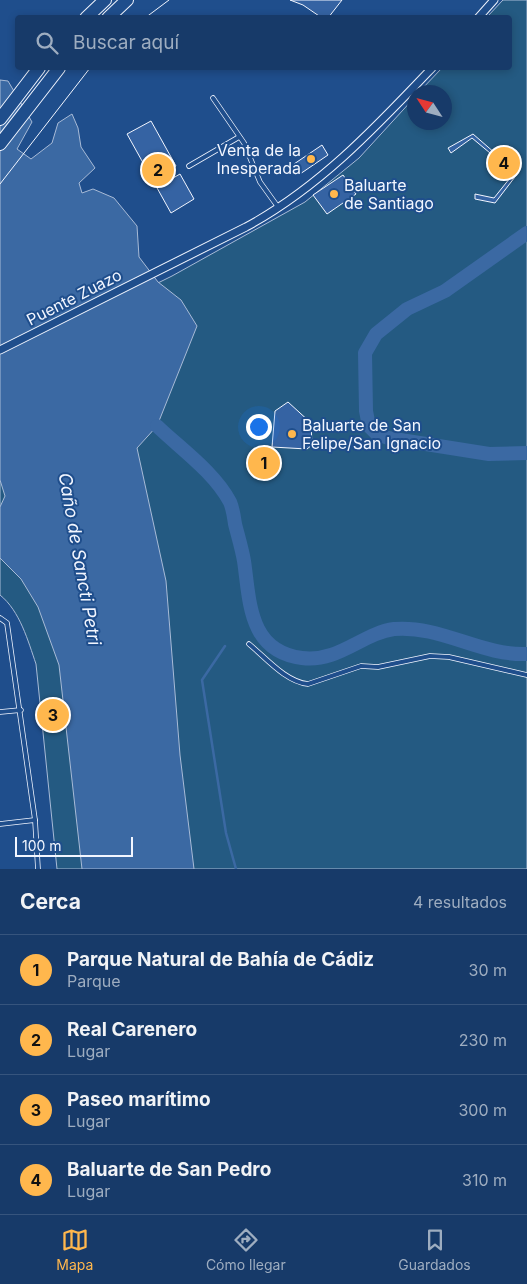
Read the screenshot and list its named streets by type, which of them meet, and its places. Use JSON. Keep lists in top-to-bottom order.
{
  "streets": {
    "street": ["Puente Zuazo"]
  },
  "water": ["Caño de Sancti Petri"],
  "places": ["Venta de la Inesperada", "Baluarte de Santiago", "Baluarte de San Felipe/San Ignacio"],
  "scale_bar": "100 m",
  "north": "top left",
  "page": {
    "search": "Buscar aquí",
    "pins": [
      "4",
      "2",
      "1",
      "3"
    ],
    "scale": "100 m",
    "heading": ["Cerca", "4 resultados"],
    "list": [
      {
        "mark": "1",
        "name": "Parque Natural de Bahía de Cádiz",
        "note": "Parque",
        "value": "30 m"
      },
      {
        "mark": "2",
        "name": "Real Carenero",
        "note": "Lugar",
        "value": "230 m"
      },
      {
        "mark": "3",
        "name": "Paseo marítimo",
        "note": "Lugar",
        "value": "300 m"
      },
      {
        "mark": "4",
        "name": "Baluarte de San Pedro",
        "note": "Lugar",
        "value": "310 m"
      }
    ],
    "nav": ["Mapa", "Cómo llegar", "Guardados"]
  }
}
